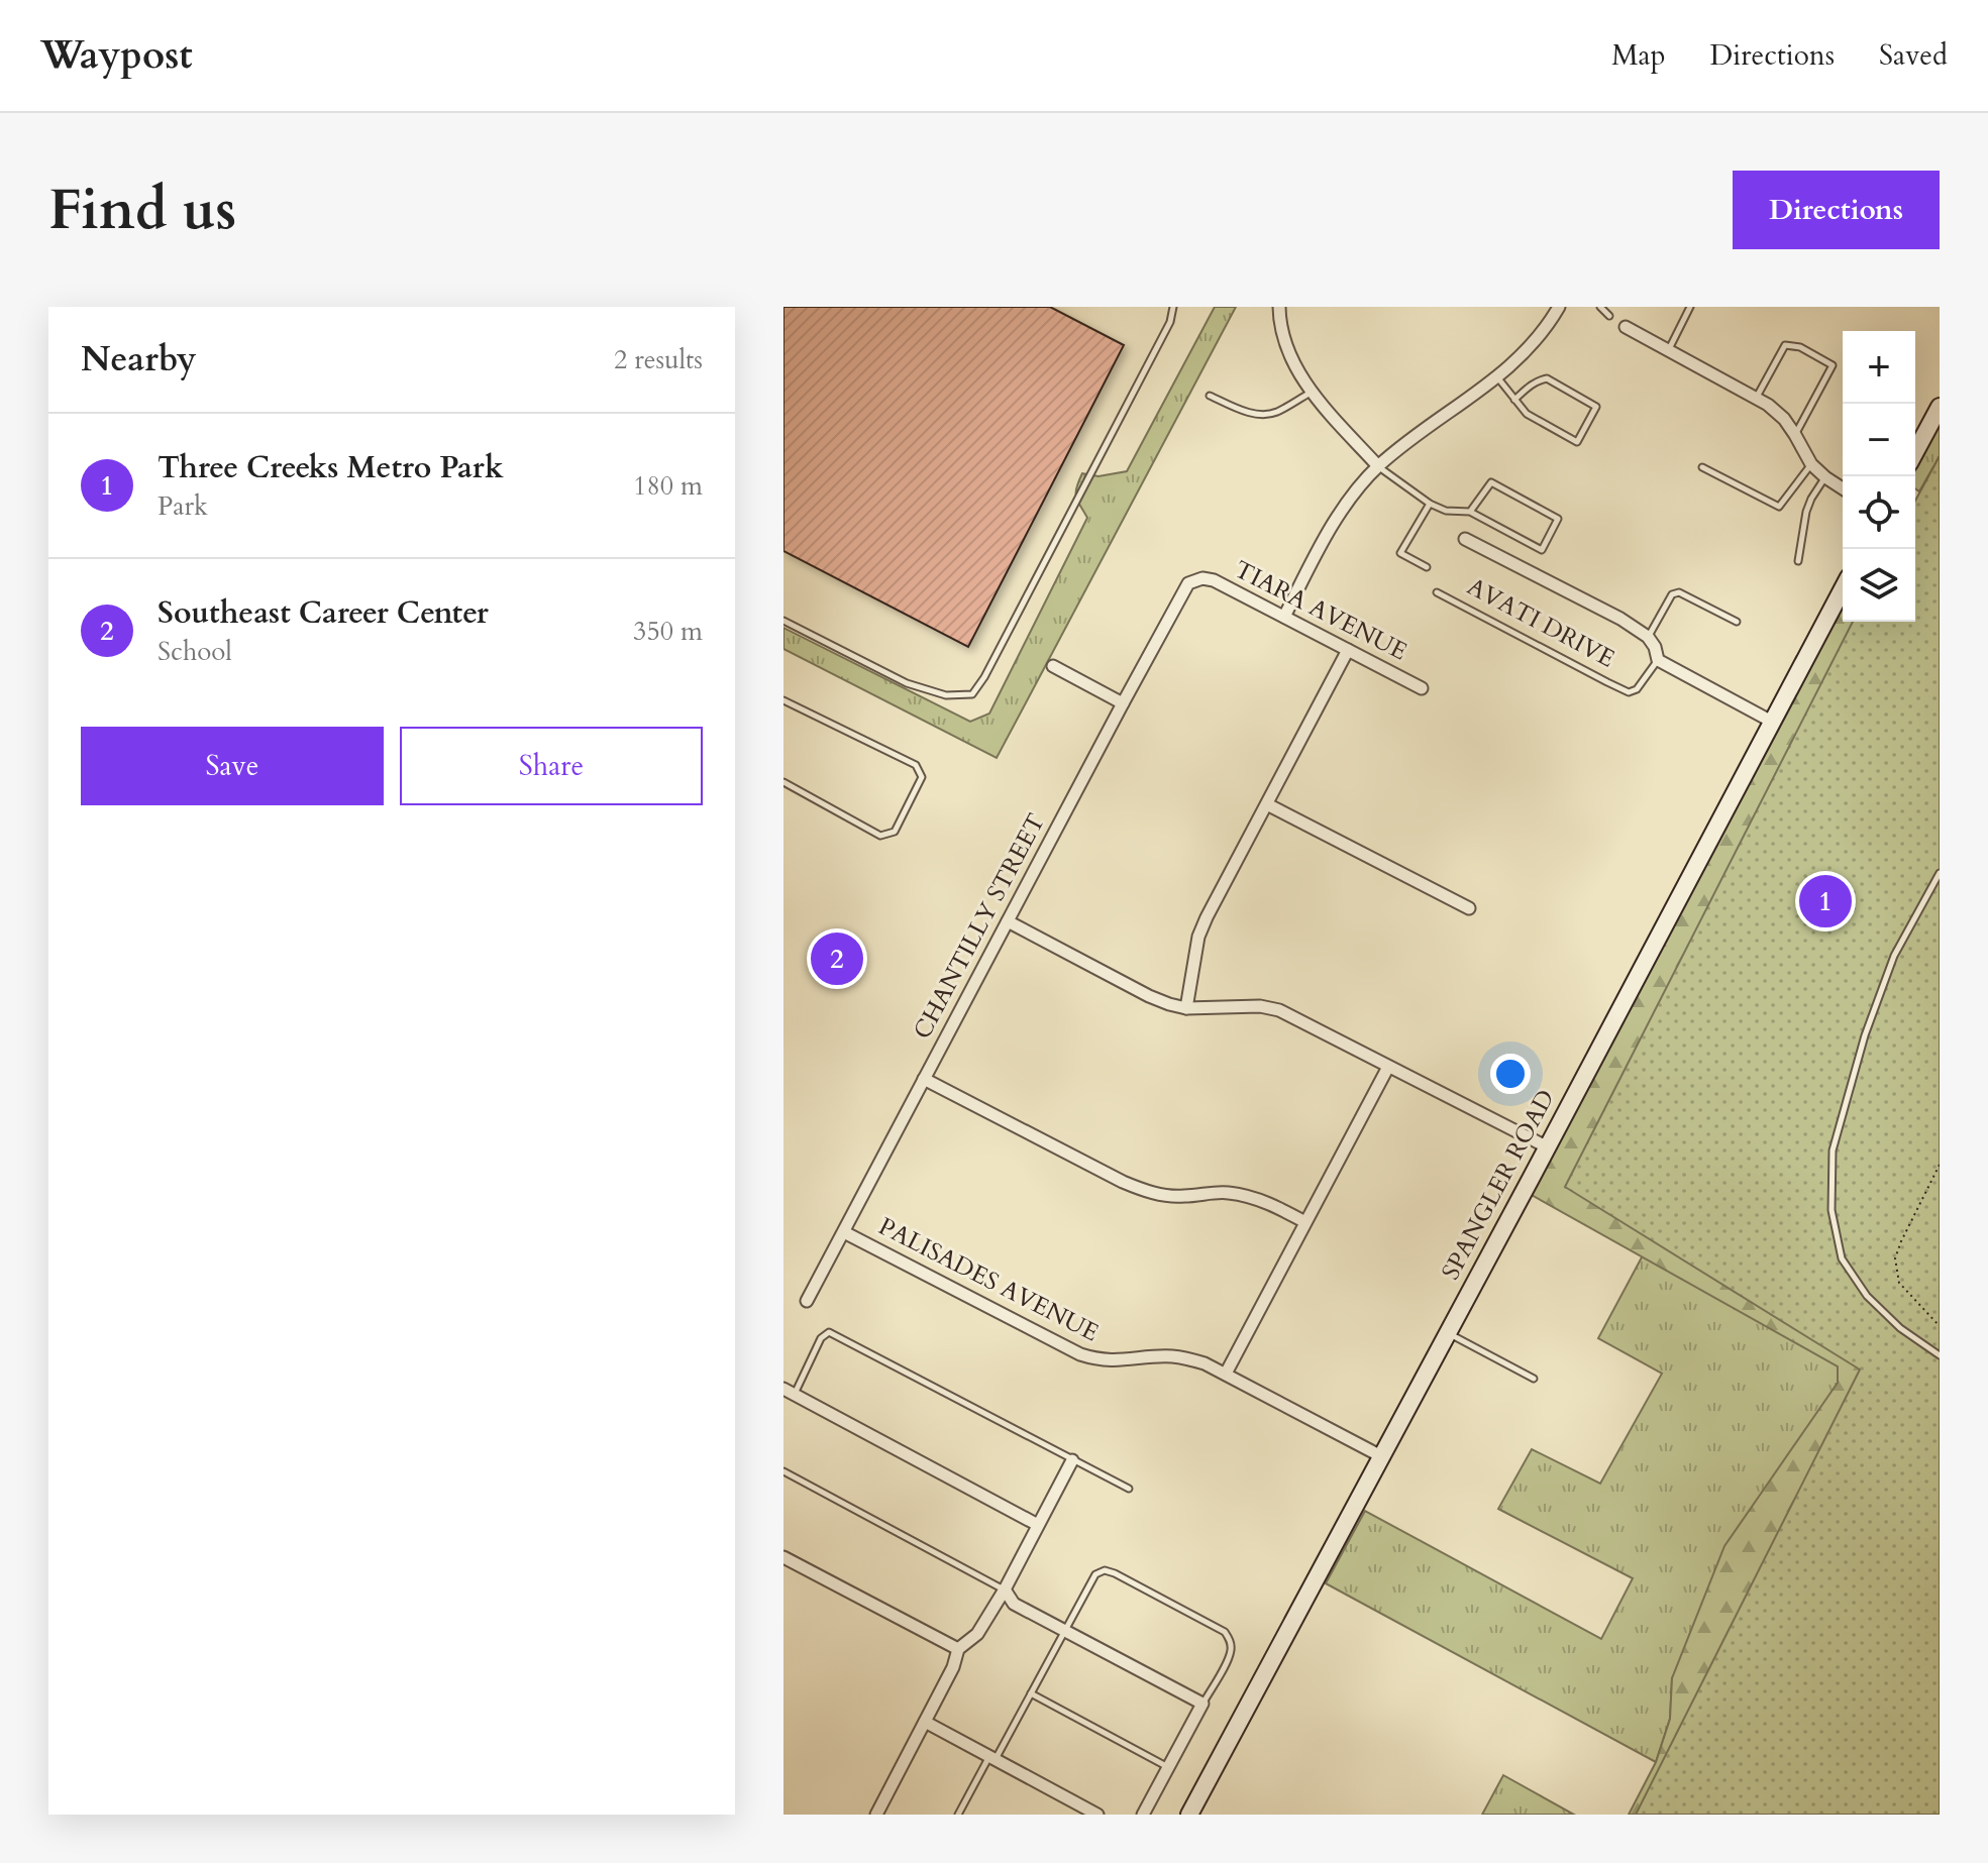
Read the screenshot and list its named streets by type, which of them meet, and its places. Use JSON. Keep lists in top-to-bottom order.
{
  "streets": {
    "street": [
      "TIARA AVENUE",
      "AVATI DRIVE",
      "CHANTILLY STREET",
      "SPANGLER ROAD",
      "PALISADES AVENUE"
    ]
  },
  "crossings": [
    ["TIARA AVENUE", "CHANTILLY STREET"],
    ["CHANTILLY STREET", "PALISADES AVENUE"],
    ["SPANGLER ROAD", "PALISADES AVENUE"]
  ],
  "page": {
    "header": "Waypost",
    "nav": ["Map", "Directions", "Saved"],
    "buttons": [
      "Directions",
      ["Save", "Share"]
    ],
    "title": "Find us",
    "heading": ["Nearby", "2 results"],
    "map_buttons": ["+", "−"],
    "list": [
      {
        "mark": "1",
        "name": "Three Creeks Metro Park",
        "note": "Park",
        "value": "180 m"
      },
      {
        "mark": "2",
        "name": "Southeast Career Center",
        "note": "School",
        "value": "350 m"
      }
    ],
    "pins": ["1", "2"]
  }
}
